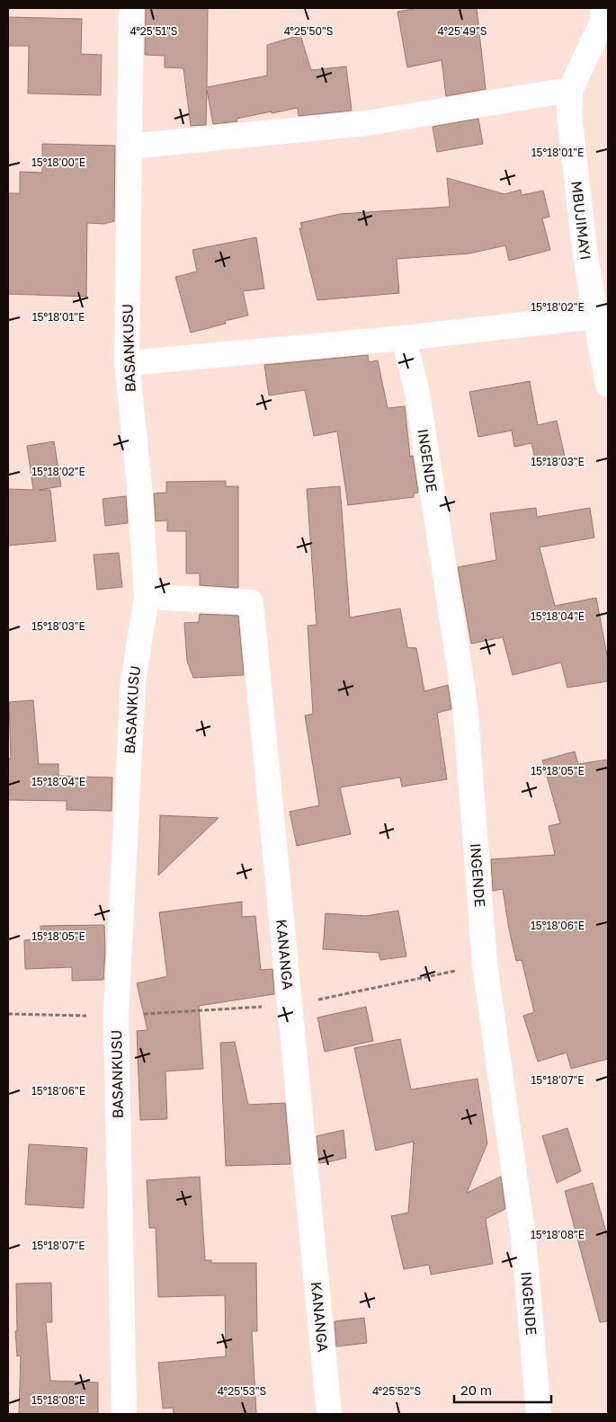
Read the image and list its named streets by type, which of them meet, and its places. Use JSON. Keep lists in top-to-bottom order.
{
  "streets": {
    "street": [
      "MBUJIMAYI",
      "BASANKUSU",
      "INGENDE",
      "KANANGA"
    ]
  },
  "crossings": [
    ["BASANKUSU", "KANANGA"]
  ],
  "scale_bar": "20 m",
  "coordinates": [
    "4°25'51\"S",
    "4°25'50\"S",
    "4°25'49\"S",
    "15°18'01\"E",
    "15°18'00\"E",
    "15°18'02\"E",
    "15°18'03\"E",
    "15°18'04\"E",
    "15°18'05\"E",
    "15°18'06\"E",
    "15°18'07\"E",
    "15°18'08\"E",
    "4°25'53\"S",
    "4°25'52\"S"
  ]
}
